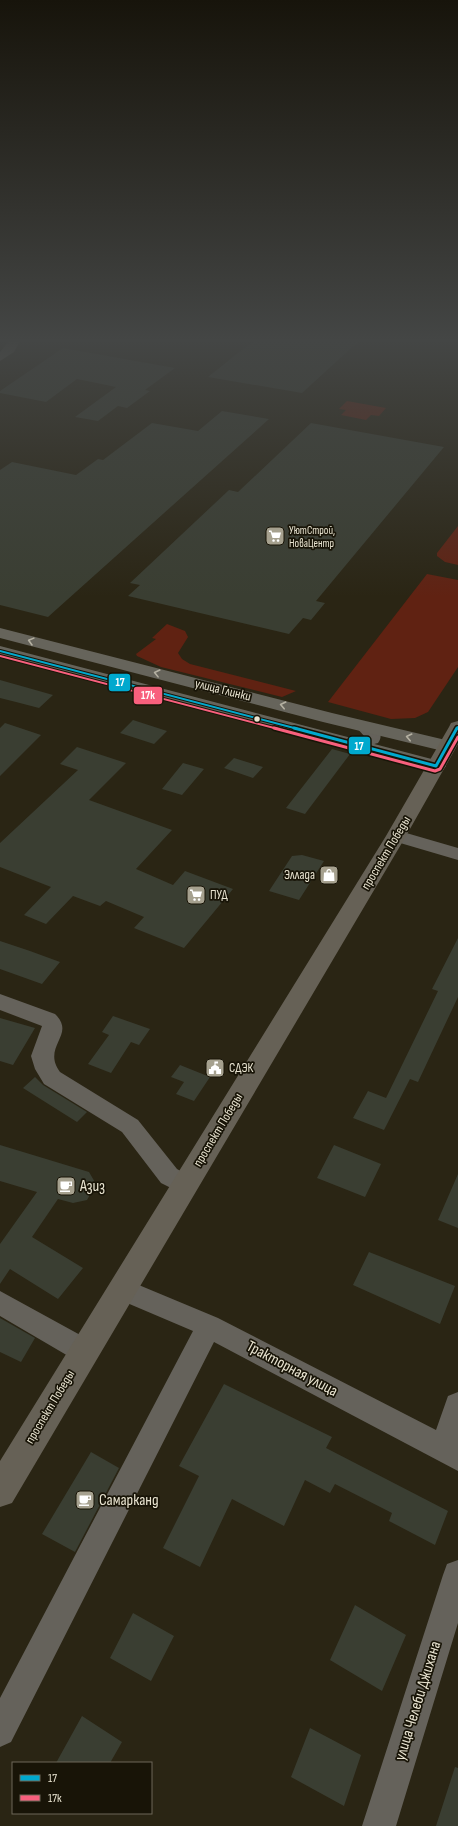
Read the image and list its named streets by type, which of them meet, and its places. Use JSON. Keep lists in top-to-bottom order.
{
  "streets": {
    "main road": ["улица Глинки", "проспект Победы"],
    "street": ["Тракторная улица", "улица Челеби Джихана"]
  },
  "crossings": [
    ["улица Глинки", "проспект Победы"],
    ["проспект Победы", "Тракторная улица"]
  ],
  "places": {
    "supermarket": ["УютСтрой, НоваЦентр", "ПУД"],
    "shop": ["Эллада"],
    "public building": ["СДЭК"],
    "cafe": ["Азиз", "Самарканд"]
  },
  "lines": ["transit line 17", "transit line 17к"],
  "legend": ["17", "17к"]
}
